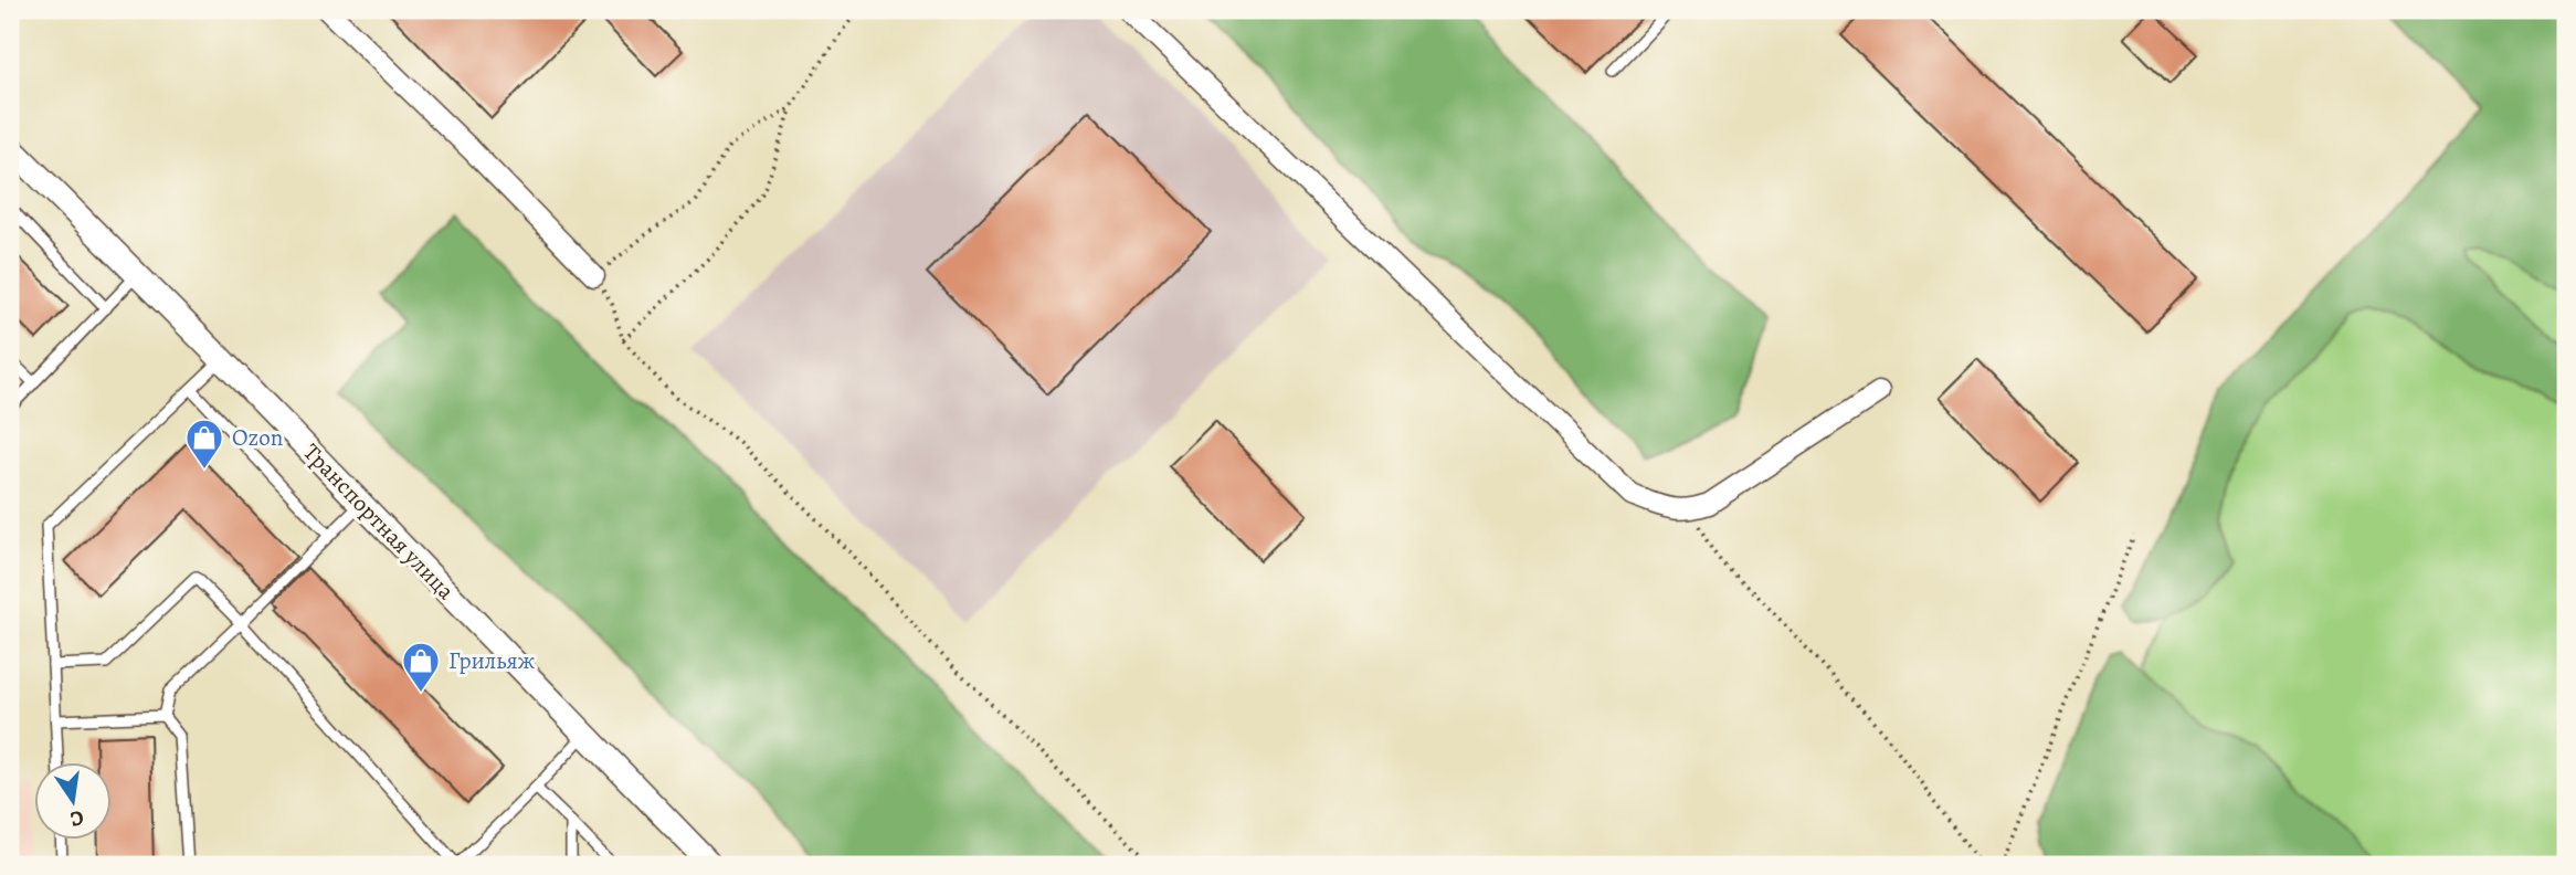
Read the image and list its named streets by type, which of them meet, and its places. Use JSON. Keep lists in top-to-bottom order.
{
  "streets": {
    "street": ["Транспортная улица"]
  },
  "places": {
    "shop": ["Ozon", "Грильяж"]
  },
  "north": "bottom"
}
